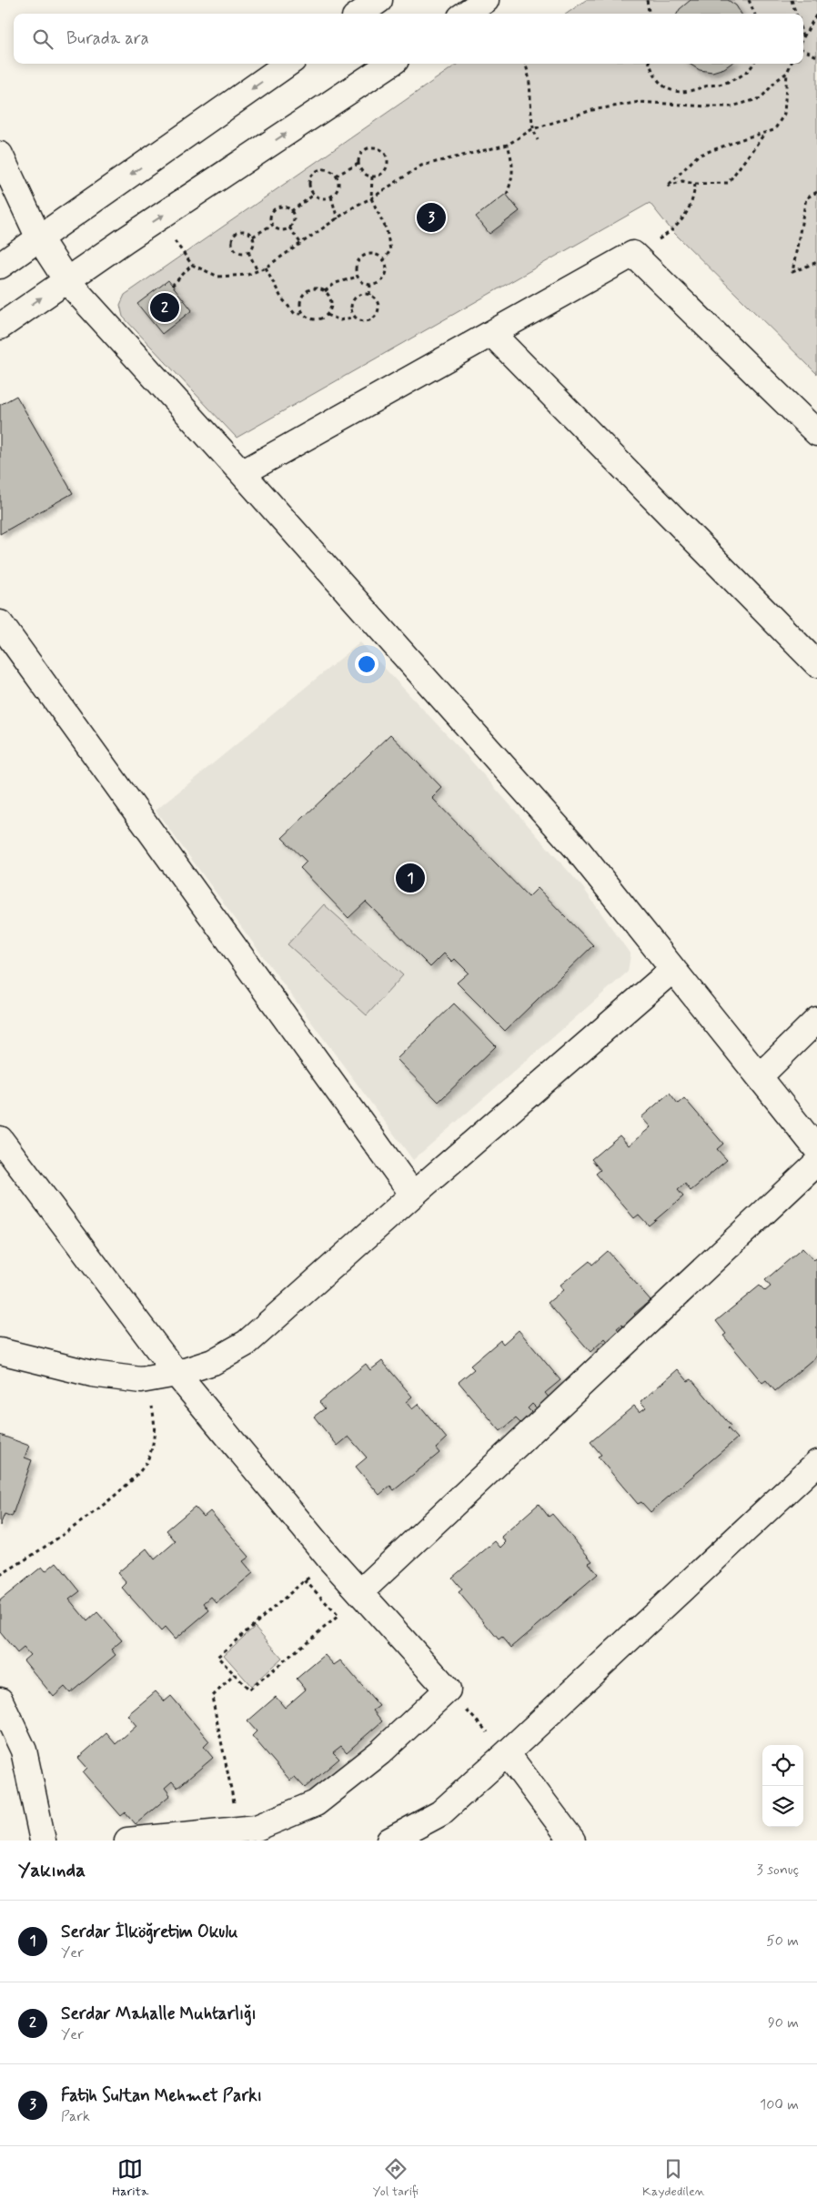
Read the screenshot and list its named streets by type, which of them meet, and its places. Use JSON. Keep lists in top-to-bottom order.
{
  "page": {
    "search": "Burada ara",
    "pins": ["3", "2", "1"],
    "heading": ["Yakında", "3 sonuç"],
    "list": [
      {
        "mark": "1",
        "name": "Serdar İlköğretim Okulu",
        "note": "Yer",
        "value": "50 m"
      },
      {
        "mark": "2",
        "name": "Serdar Mahalle Muhtarlığı",
        "note": "Yer",
        "value": "90 m"
      },
      {
        "mark": "3",
        "name": "Fatih Sultan Mehmet Parkı",
        "note": "Park",
        "value": "100 m"
      }
    ],
    "nav": ["Harita", "Yol tarifi", "Kaydedilen"]
  }
}
